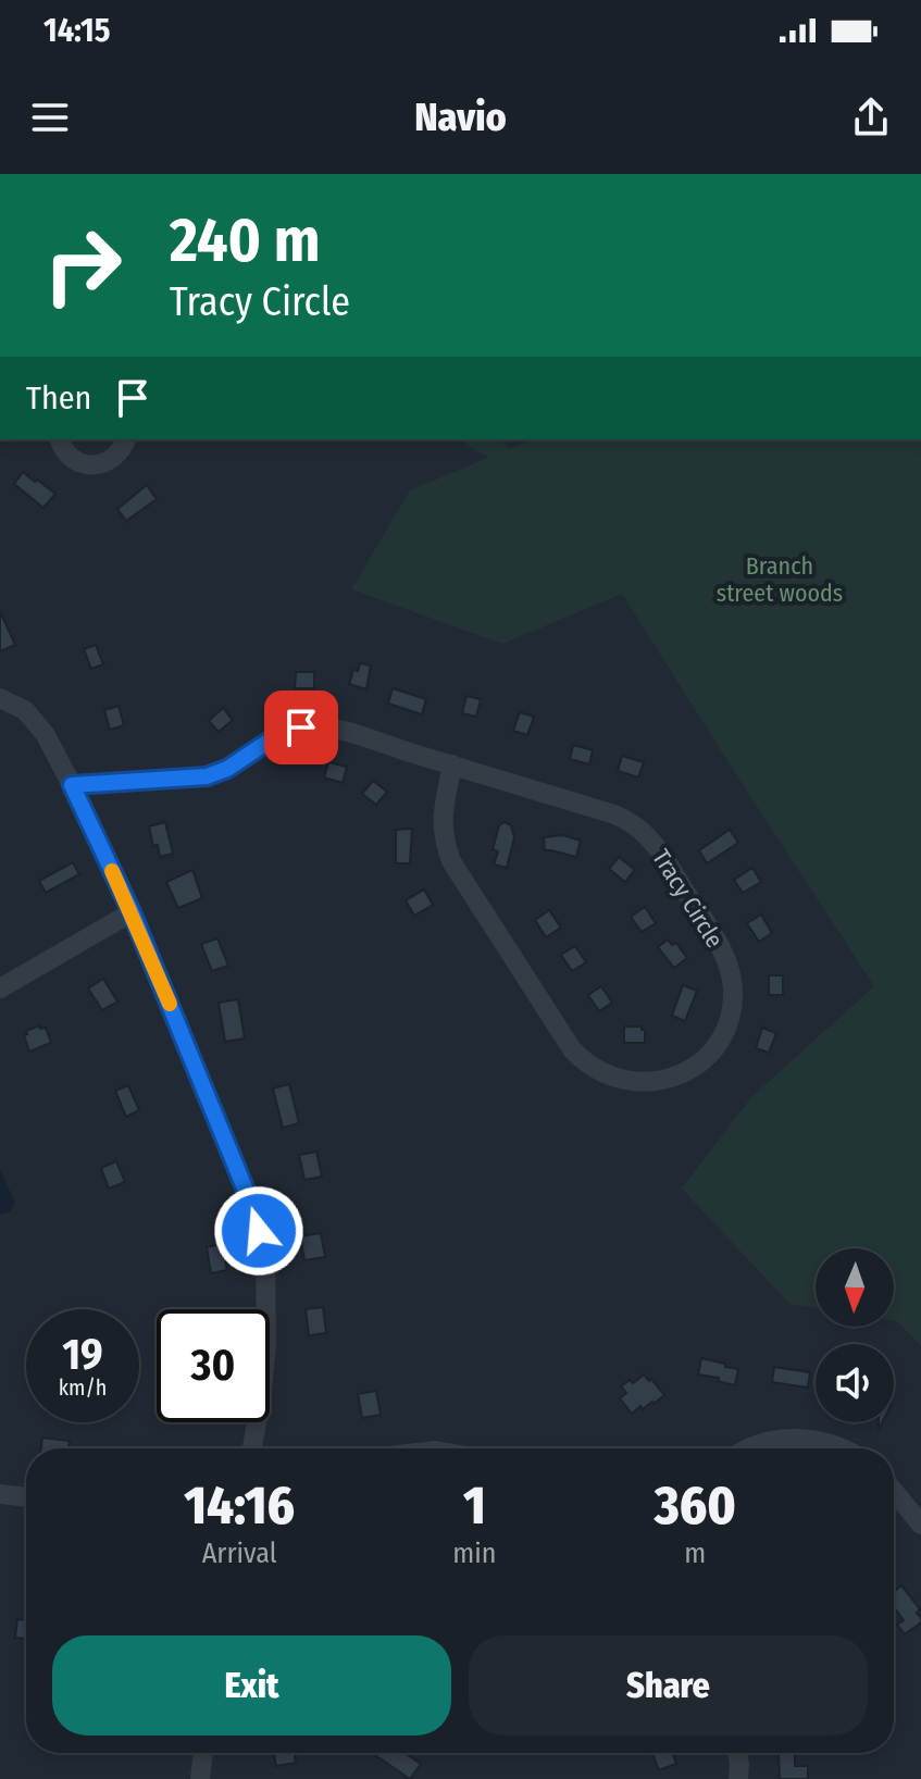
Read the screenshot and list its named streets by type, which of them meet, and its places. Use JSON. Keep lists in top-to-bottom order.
{
  "streets": {
    "street": ["Tracy Circle"]
  },
  "parks": ["Branch street woods"],
  "north": "bottom",
  "page": {
    "status": "14:15",
    "header": "Navio",
    "turn": ["240 m", "Tracy Circle"],
    "then": "Then",
    "speed": "19 km/h",
    "limit": "30",
    "eta": [
      "14:16",
      "Arrival",
      "1",
      "min",
      "360",
      "m"
    ],
    "buttons": ["Exit", "Share"]
  }
}
